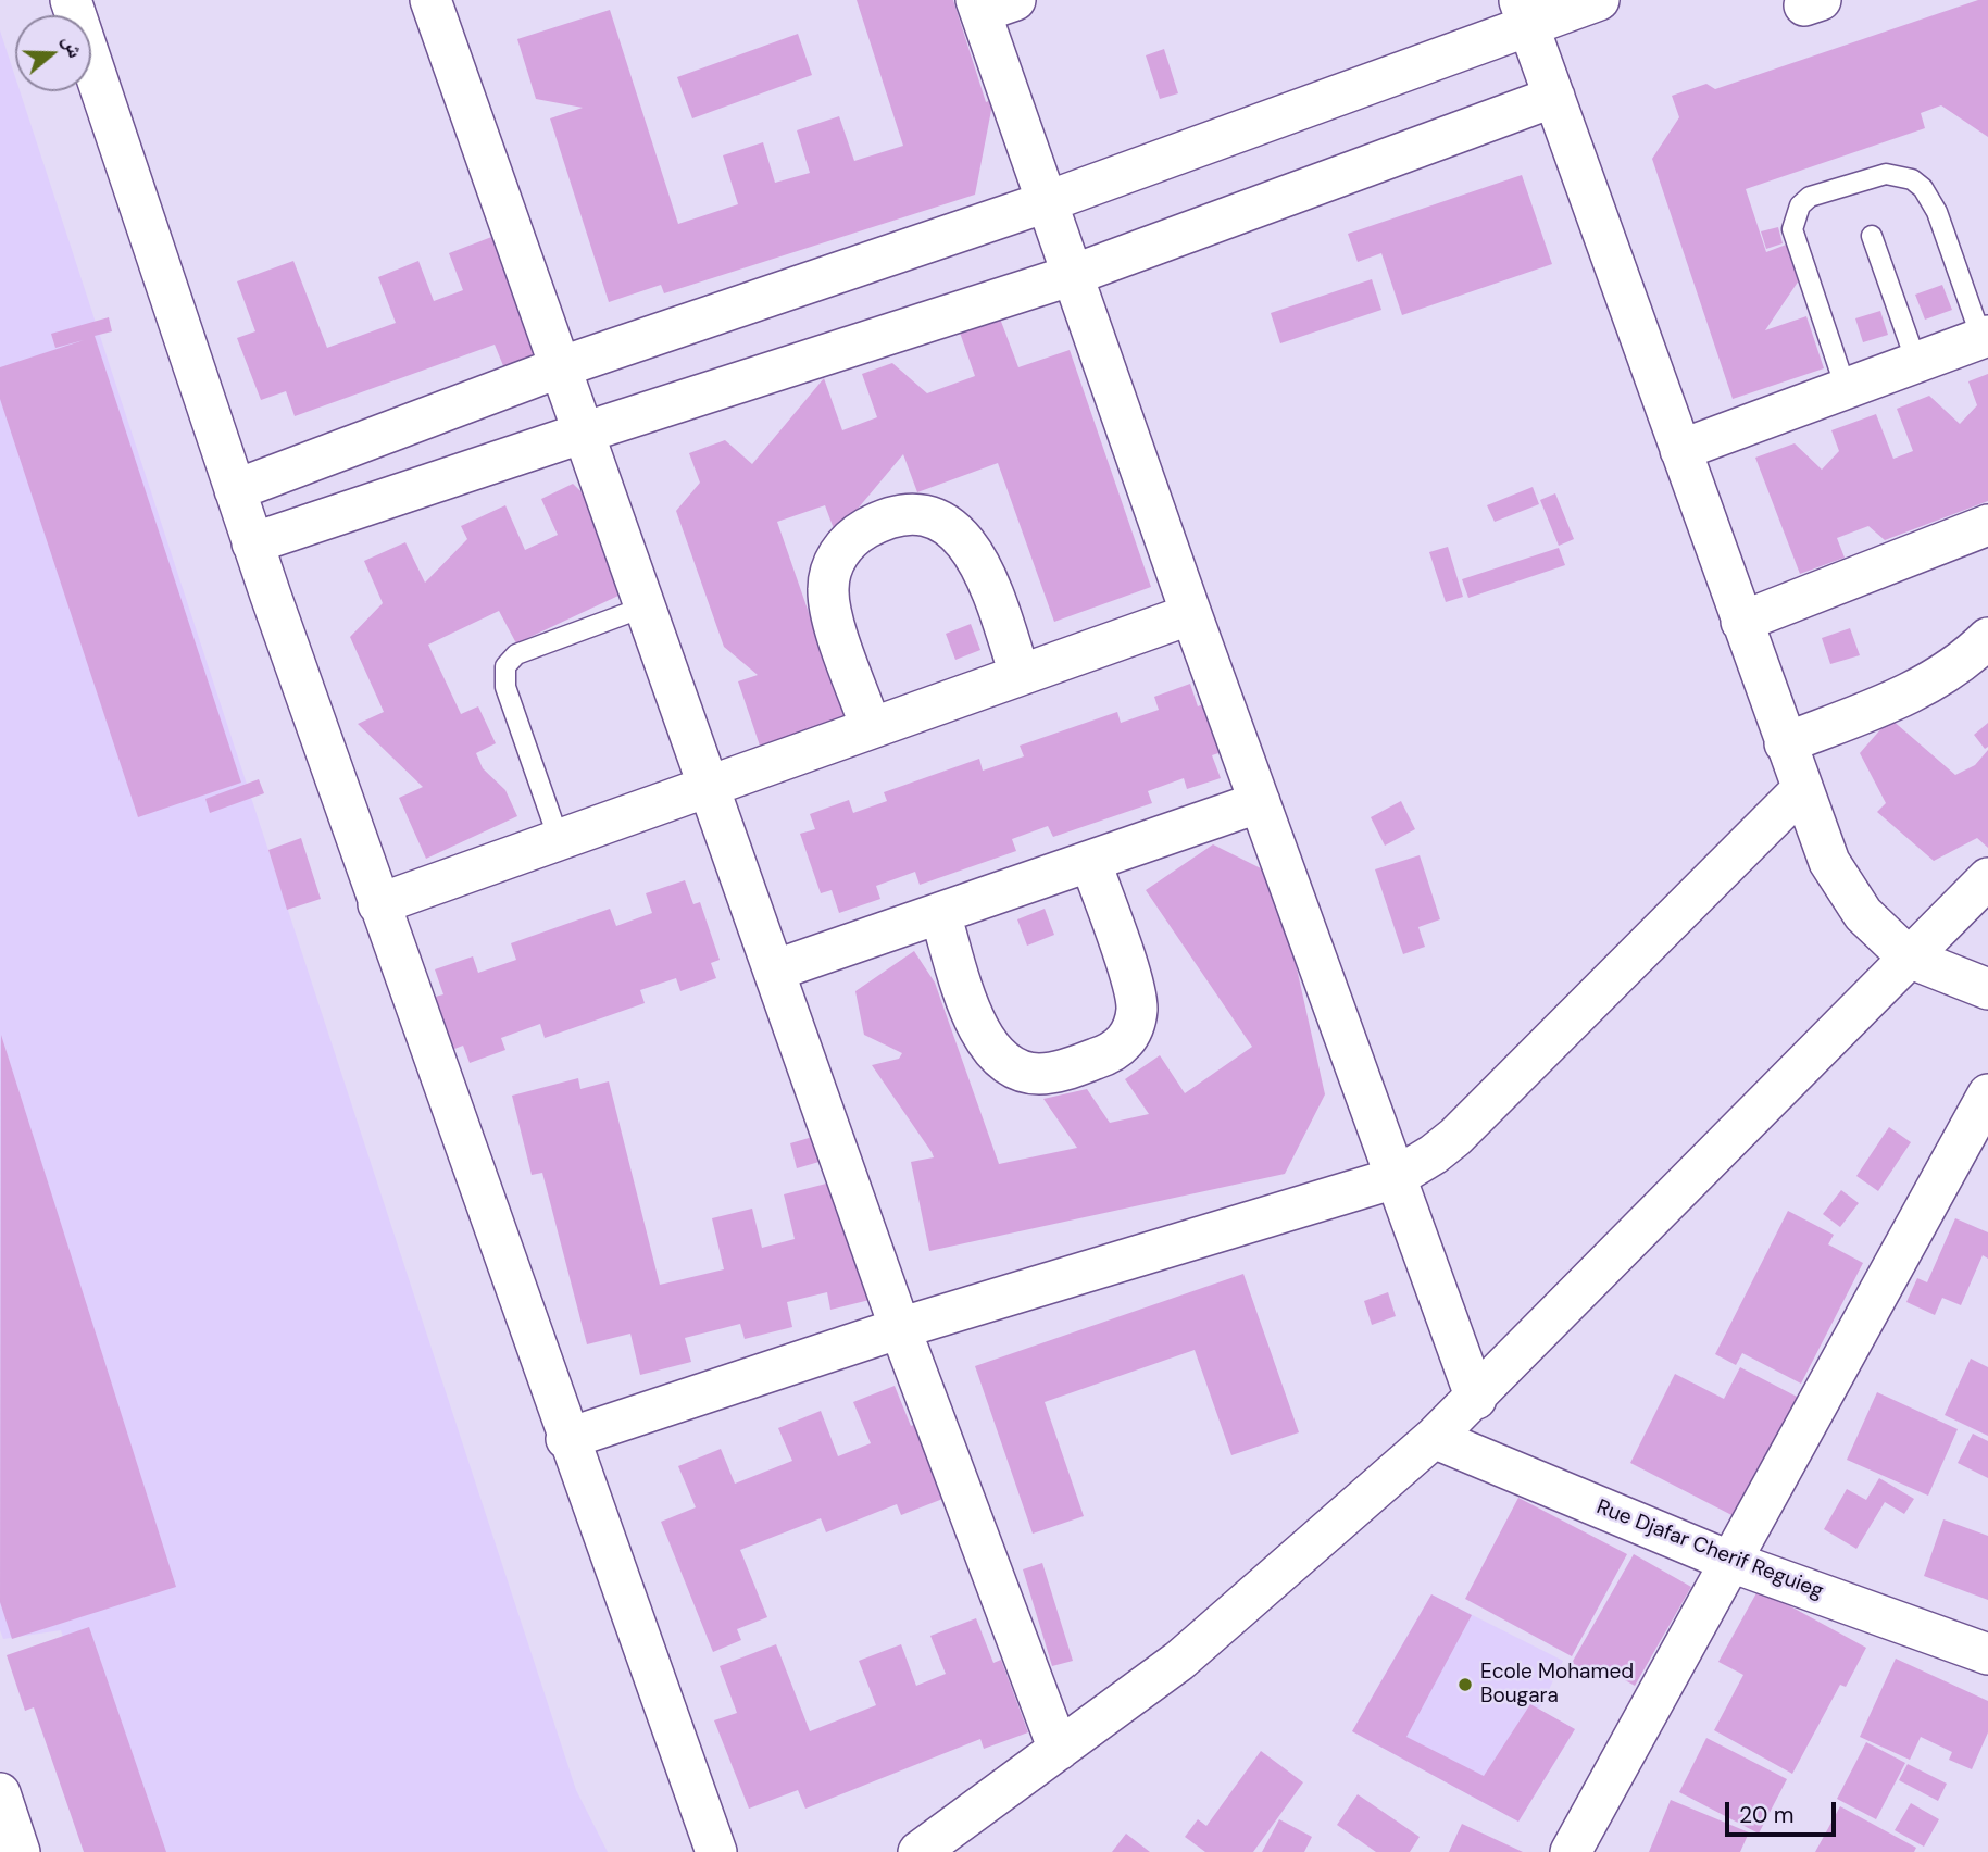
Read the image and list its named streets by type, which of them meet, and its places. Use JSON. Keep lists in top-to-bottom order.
{
  "streets": {
    "street": ["Rue Djafar Cherif Reguieg"]
  },
  "places": ["Ecole Mohamed Bougara"],
  "scale_bar": "20 m",
  "north": "right"
}
